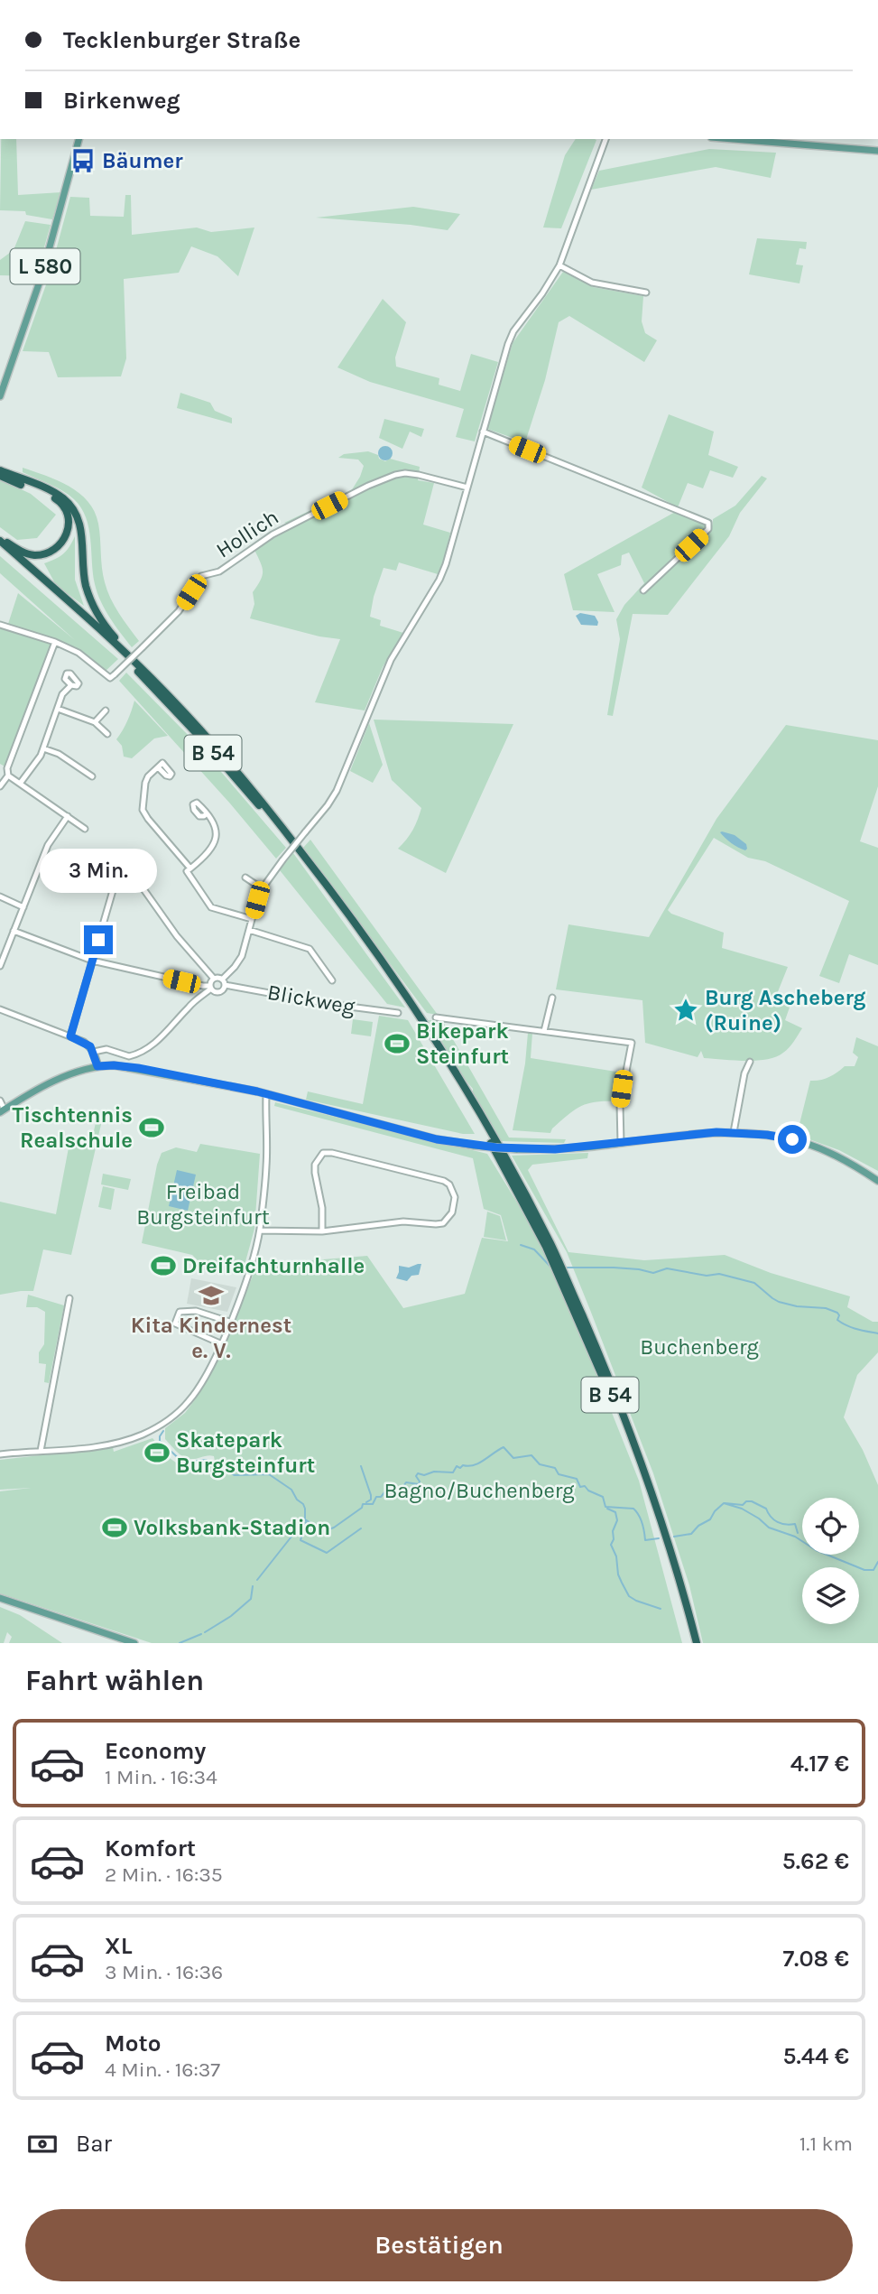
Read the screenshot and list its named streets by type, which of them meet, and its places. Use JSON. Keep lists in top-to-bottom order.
{
  "streets": {
    "highway": ["B 54"],
    "main road": ["L 580"],
    "street": ["Hollich", "Blickweg"]
  },
  "parks": ["Freibad Burgsteinfurt", "Buchenberg", "Bagno/Buchenberg"],
  "places": {
    "bus stop": ["Bäumer"],
    "place": ["Burg Ascheberg (Ruine)"],
    "sports": [
      "Bikepark Steinfurt",
      "Tischtennis Realschule",
      "Dreifachturnhalle",
      "Skatepark Burgsteinfurt",
      "Volksbank-Stadion"
    ],
    "school or university": ["Kita Kindernest e. V."]
  },
  "page": {
    "banner": ["Tecklenburger Straße", "Birkenweg"],
    "bubble": "3 Min.",
    "heading": "Fahrt wählen",
    "list": [
      {
        "name": "Economy",
        "note": "1 Min. · 16:34",
        "value": "4.17 €"
      },
      {
        "name": "Komfort",
        "note": "2 Min. · 16:35",
        "value": "5.62 €"
      },
      {
        "name": "XL",
        "note": "3 Min. · 16:36",
        "value": "7.08 €"
      },
      {
        "name": "Moto",
        "note": "4 Min. · 16:37",
        "value": "5.44 €"
      }
    ],
    "pay": ["Bar", "1.1 km"],
    "buttons": "Bestätigen"
  }
}
